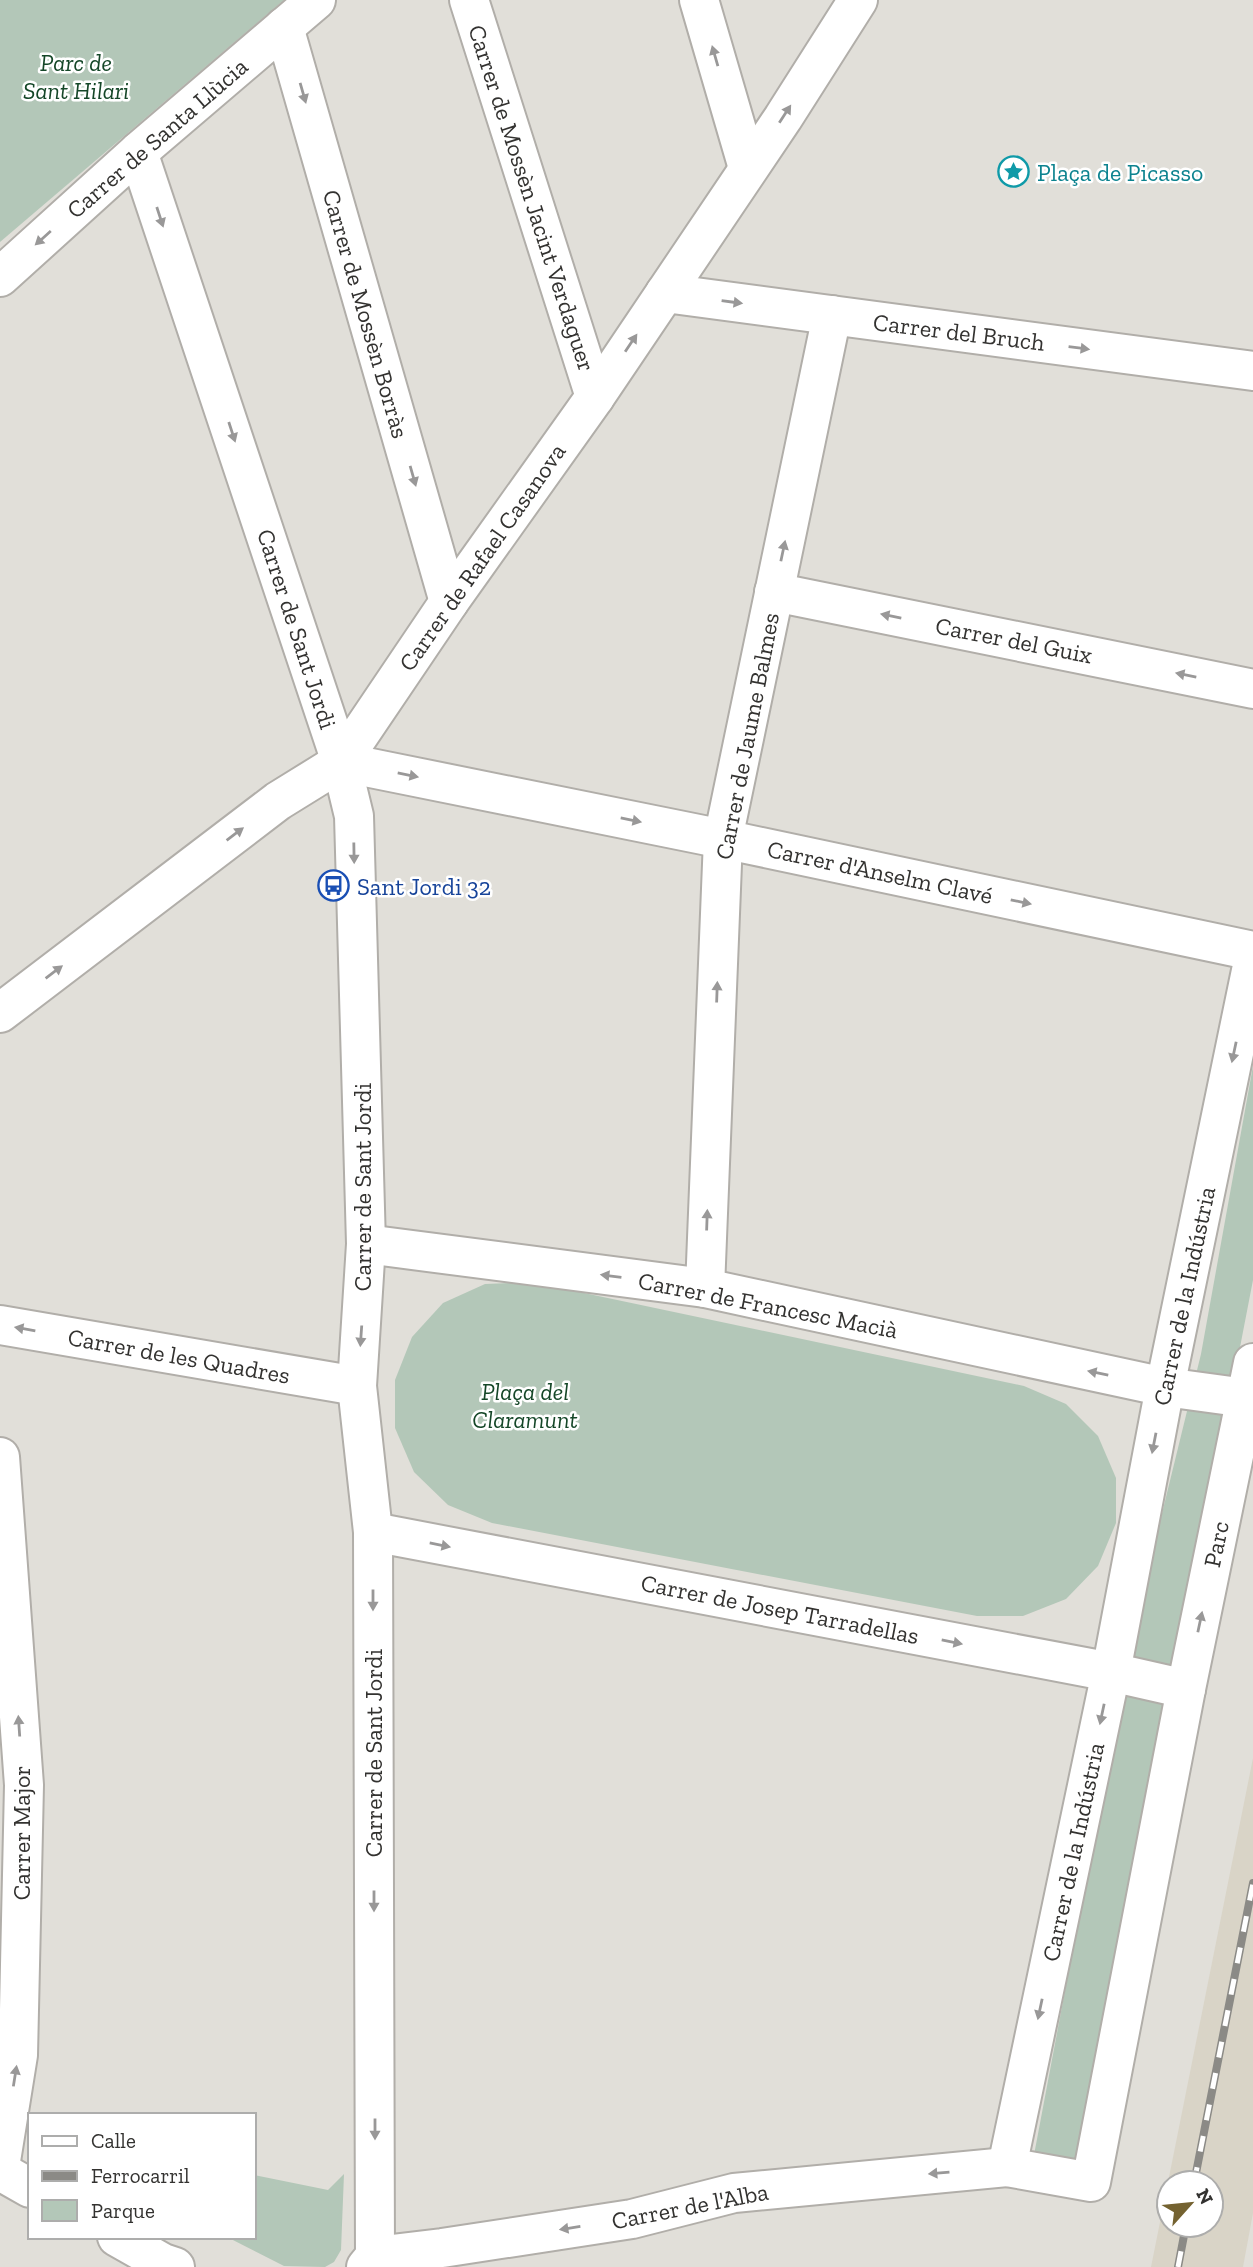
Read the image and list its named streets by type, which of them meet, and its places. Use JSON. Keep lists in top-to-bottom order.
{
  "streets": {
    "street": [
      "Carrer de Santa Llùcia",
      "Carrer de Mossèn Jacint Verdaguer",
      "Carrer de Mossèn Borràs",
      "Carrer del Bruch",
      "Carrer de Rafael Casanova",
      "Carrer de Sant Jordi",
      "Carrer del Guix",
      "Carrer de Jaume Balmes",
      "Carrer d'Anselm Clavé",
      "Carrer de la Indústria",
      "Carrer de Francesc Macià",
      "Carrer de les Quadres",
      "Parc",
      "Carrer de Josep Tarradellas",
      "Carrer Major",
      "Carrer de l'Alba"
    ]
  },
  "crossings": [
    ["Carrer de Santa Llùcia", "Carrer de Mossèn Borràs"],
    ["Carrer de Santa Llùcia", "Carrer de Sant Jordi"],
    ["Carrer de Mossèn Jacint Verdaguer", "Carrer de Rafael Casanova"],
    ["Carrer de Mossèn Borràs", "Carrer de Rafael Casanova"],
    ["Carrer del Bruch", "Carrer de Rafael Casanova"],
    ["Carrer del Bruch", "Carrer de Jaume Balmes"],
    ["Carrer de Rafael Casanova", "Carrer de Sant Jordi"],
    ["Carrer de Rafael Casanova", "Carrer d'Anselm Clavé"],
    ["Carrer de Sant Jordi", "Carrer d'Anselm Clavé"],
    ["Carrer de Sant Jordi", "Carrer de Francesc Macià"],
    ["Carrer de Sant Jordi", "Carrer de les Quadres"],
    ["Carrer de Sant Jordi", "Carrer de Josep Tarradellas"],
    ["Carrer de Sant Jordi", "Carrer de l'Alba"],
    ["Carrer del Guix", "Carrer de Jaume Balmes"],
    ["Carrer de Jaume Balmes", "Carrer d'Anselm Clavé"],
    ["Carrer de Jaume Balmes", "Carrer de Francesc Macià"],
    ["Carrer de la Indústria", "Carrer de Francesc Macià"],
    ["Carrer de la Indústria", "Carrer de Josep Tarradellas"],
    ["Carrer de la Indústria", "Carrer de l'Alba"],
    ["Carrer de Francesc Macià", "Parc"],
    ["Parc", "Carrer de Josep Tarradellas"]
  ],
  "one_way": [
    "Carrer de Santa Llùcia",
    "Carrer de Mossèn Borràs",
    "Carrer del Bruch",
    "Carrer de Rafael Casanova",
    "Carrer de Sant Jordi",
    "Carrer del Guix",
    "Carrer de Jaume Balmes",
    "Carrer d'Anselm Clavé",
    "Carrer de la Indústria",
    "Carrer de Francesc Macià",
    "Carrer de les Quadres",
    "Parc",
    "Carrer de Josep Tarradellas",
    "Carrer Major",
    "Carrer de l'Alba"
  ],
  "parks": ["Parc de Sant Hilari", "Plaça del Claramunt"],
  "places": {
    "place": ["Plaça de Picasso"],
    "bus stop": ["Sant Jordi 32"]
  },
  "legend": ["Calle", "Ferrocarril", "Parque"],
  "north": "top right"
}
